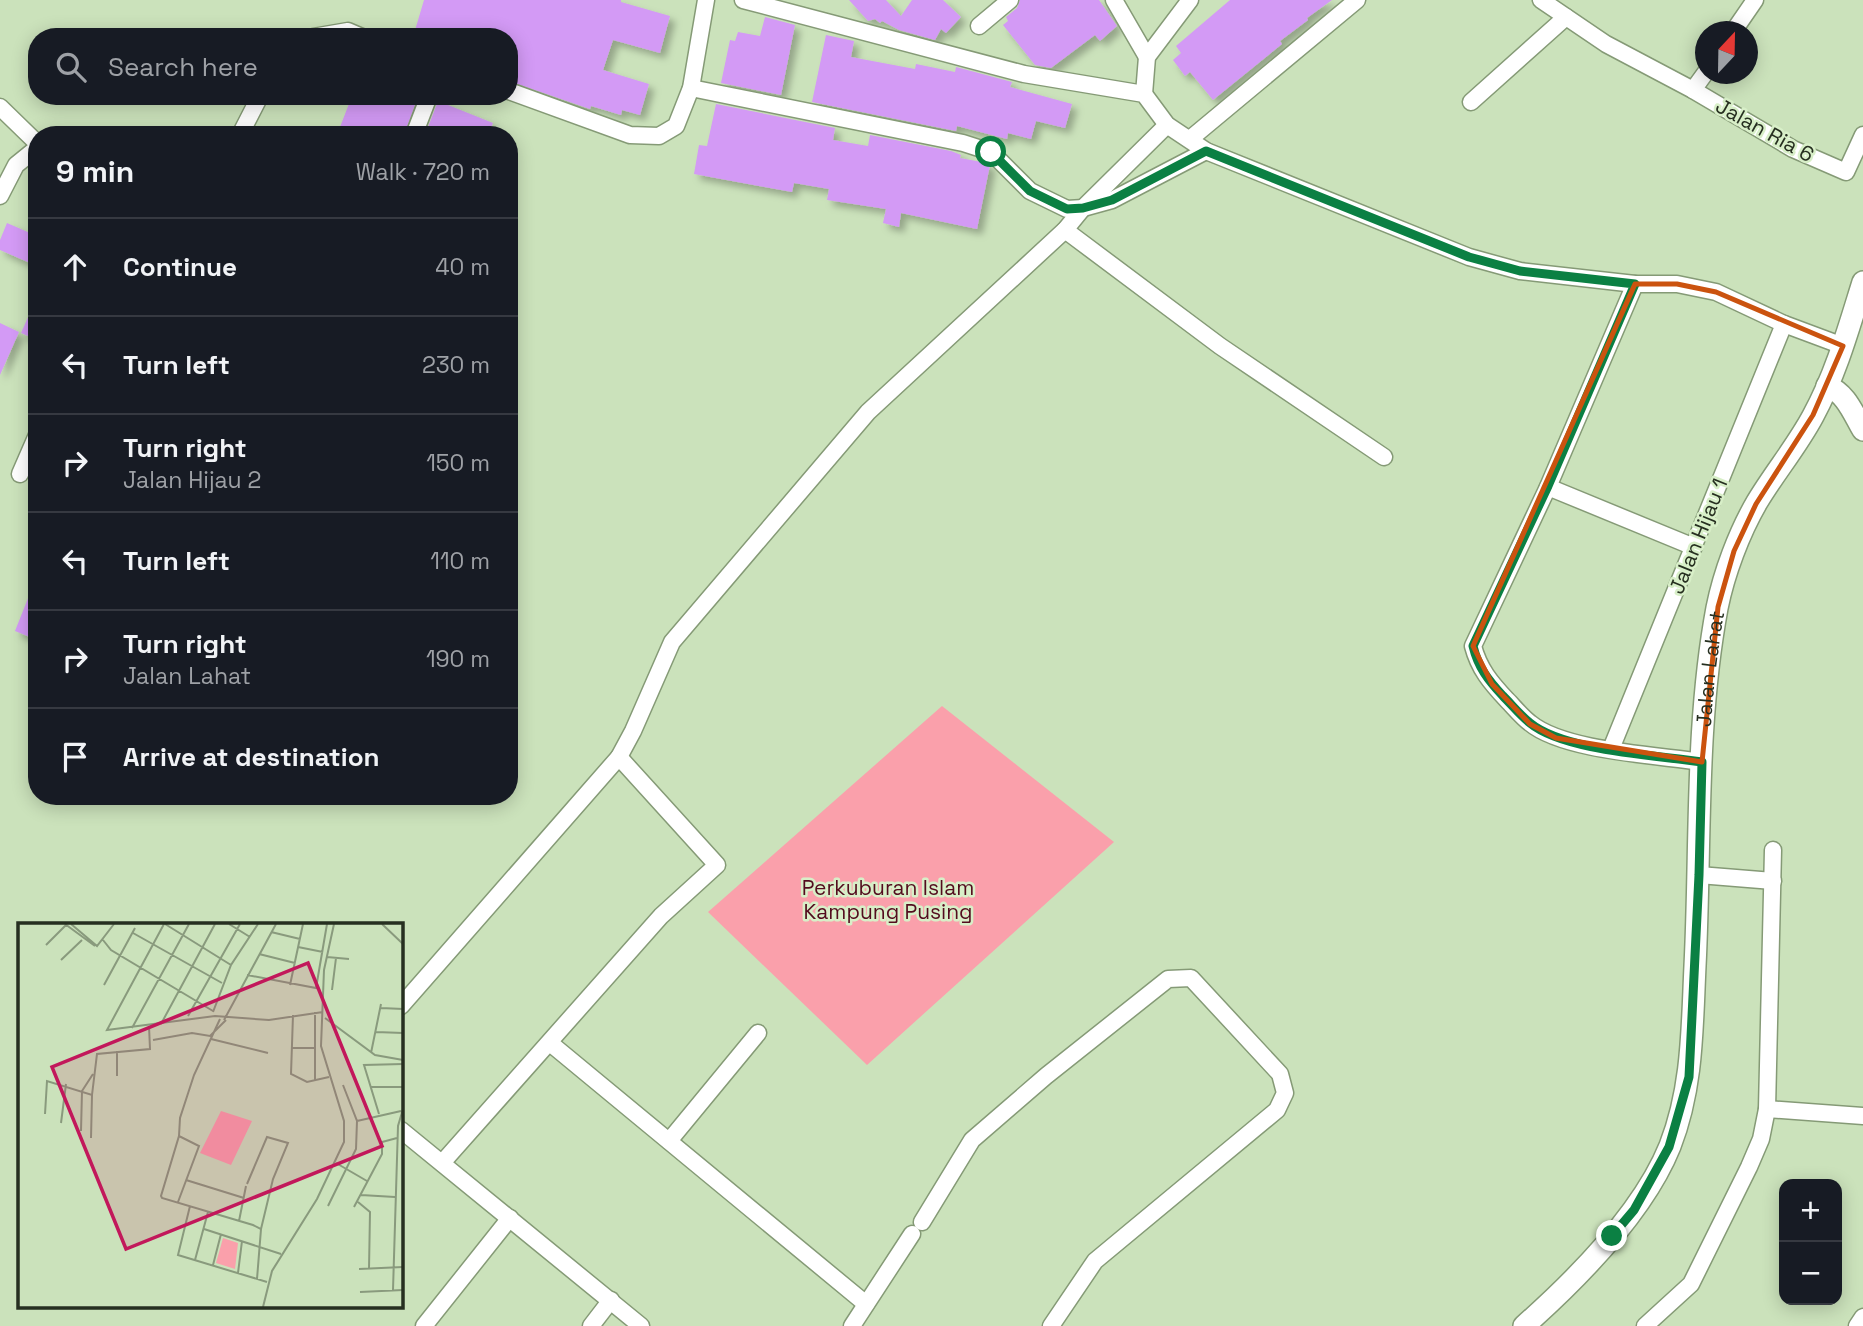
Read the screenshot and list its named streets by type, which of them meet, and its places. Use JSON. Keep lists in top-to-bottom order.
{
  "streets": {
    "main road": ["Jalan Lahat"],
    "street": ["Jalan Ria 6", "Jalan Hijau 1"]
  },
  "parks": ["Perkuburan Islam Kampung Pusing"],
  "north": "top",
  "page": {
    "search": "Search here",
    "heading": ["9 min", "Walk · 720 m"],
    "list": [
      ["Continue", "40 m"],
      ["Turn left", "230 m"],
      ["Turn right", "Jalan Hijau 2", "150 m"],
      ["Turn left", "110 m"],
      ["Turn right", "Jalan Lahat", "190 m"],
      "Arrive at destination"
    ],
    "map_buttons": ["+", "−"]
  }
}
